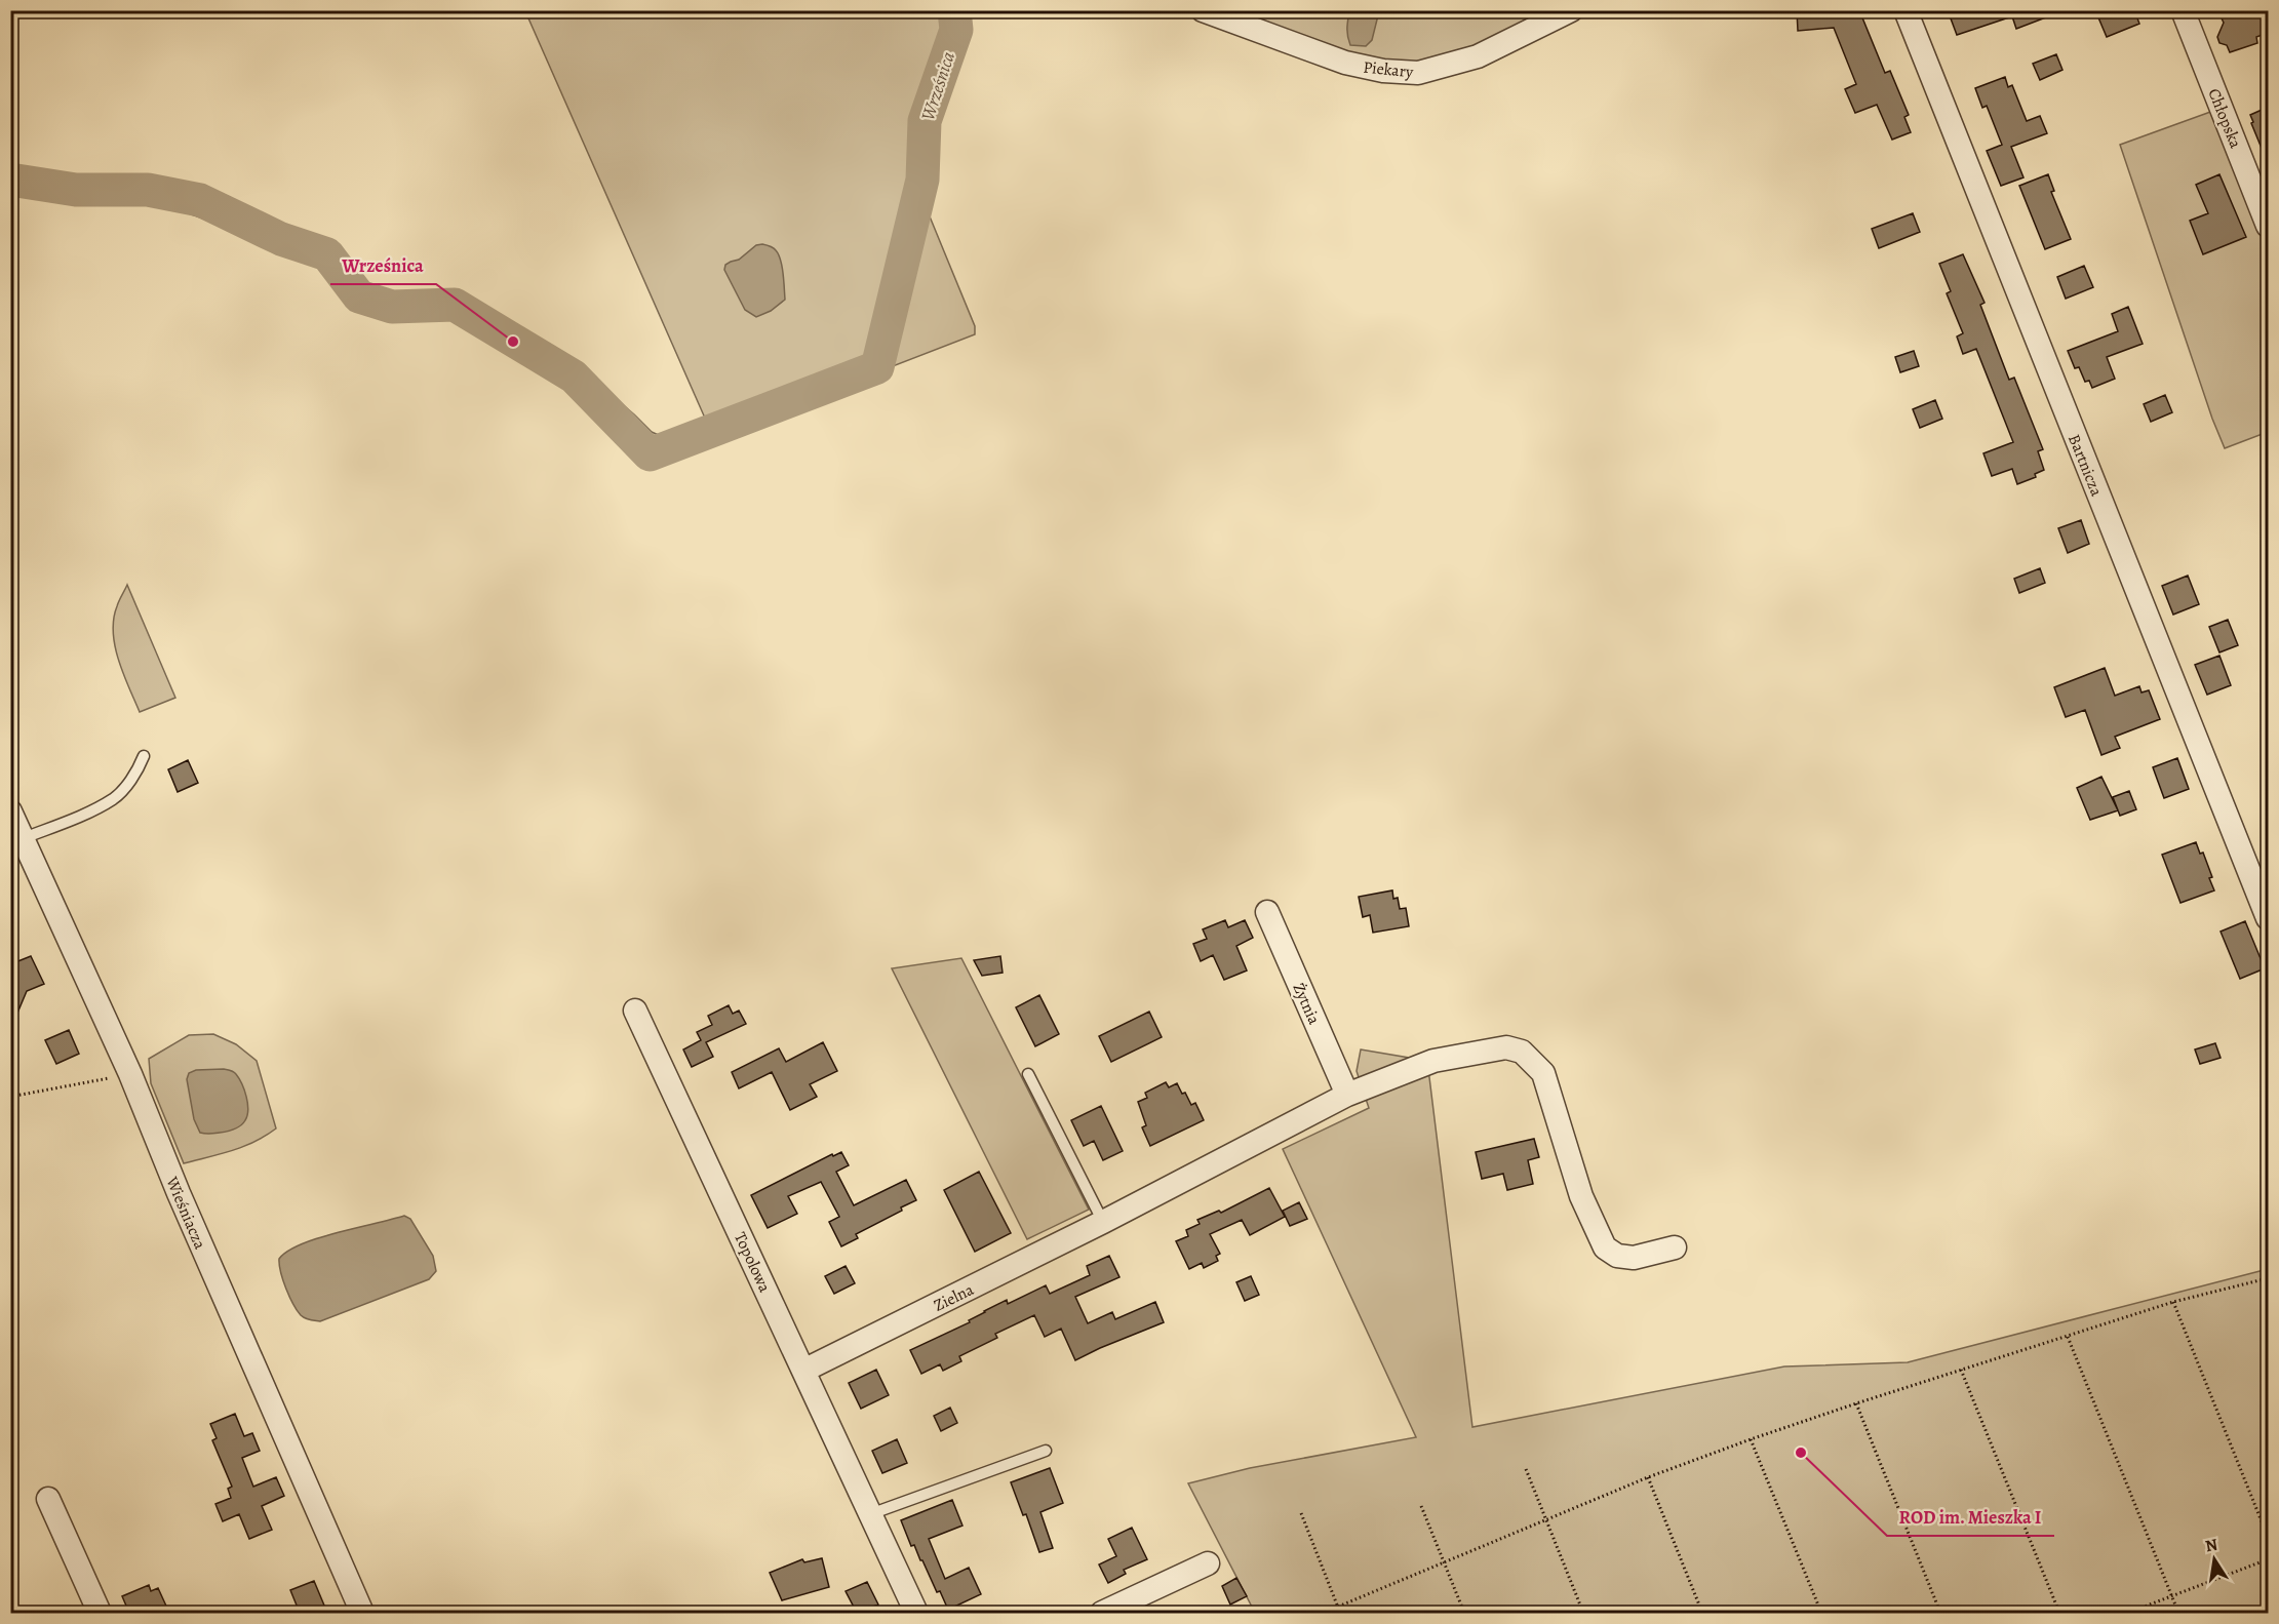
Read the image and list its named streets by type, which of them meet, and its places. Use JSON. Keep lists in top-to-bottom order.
{
  "streets": {
    "street": [
      "Piekary",
      "Chłopska",
      "Bartnicza",
      "Żytnia",
      "Wieśniacza",
      "Topolowa",
      "Zielna"
    ]
  },
  "crossings": [
    ["Żytnia", "Zielna"],
    ["Topolowa", "Zielna"]
  ],
  "water": ["Wrześnica"],
  "places": ["Wrześnica", "ROD im. Mieszka I"],
  "north": "top"
}
